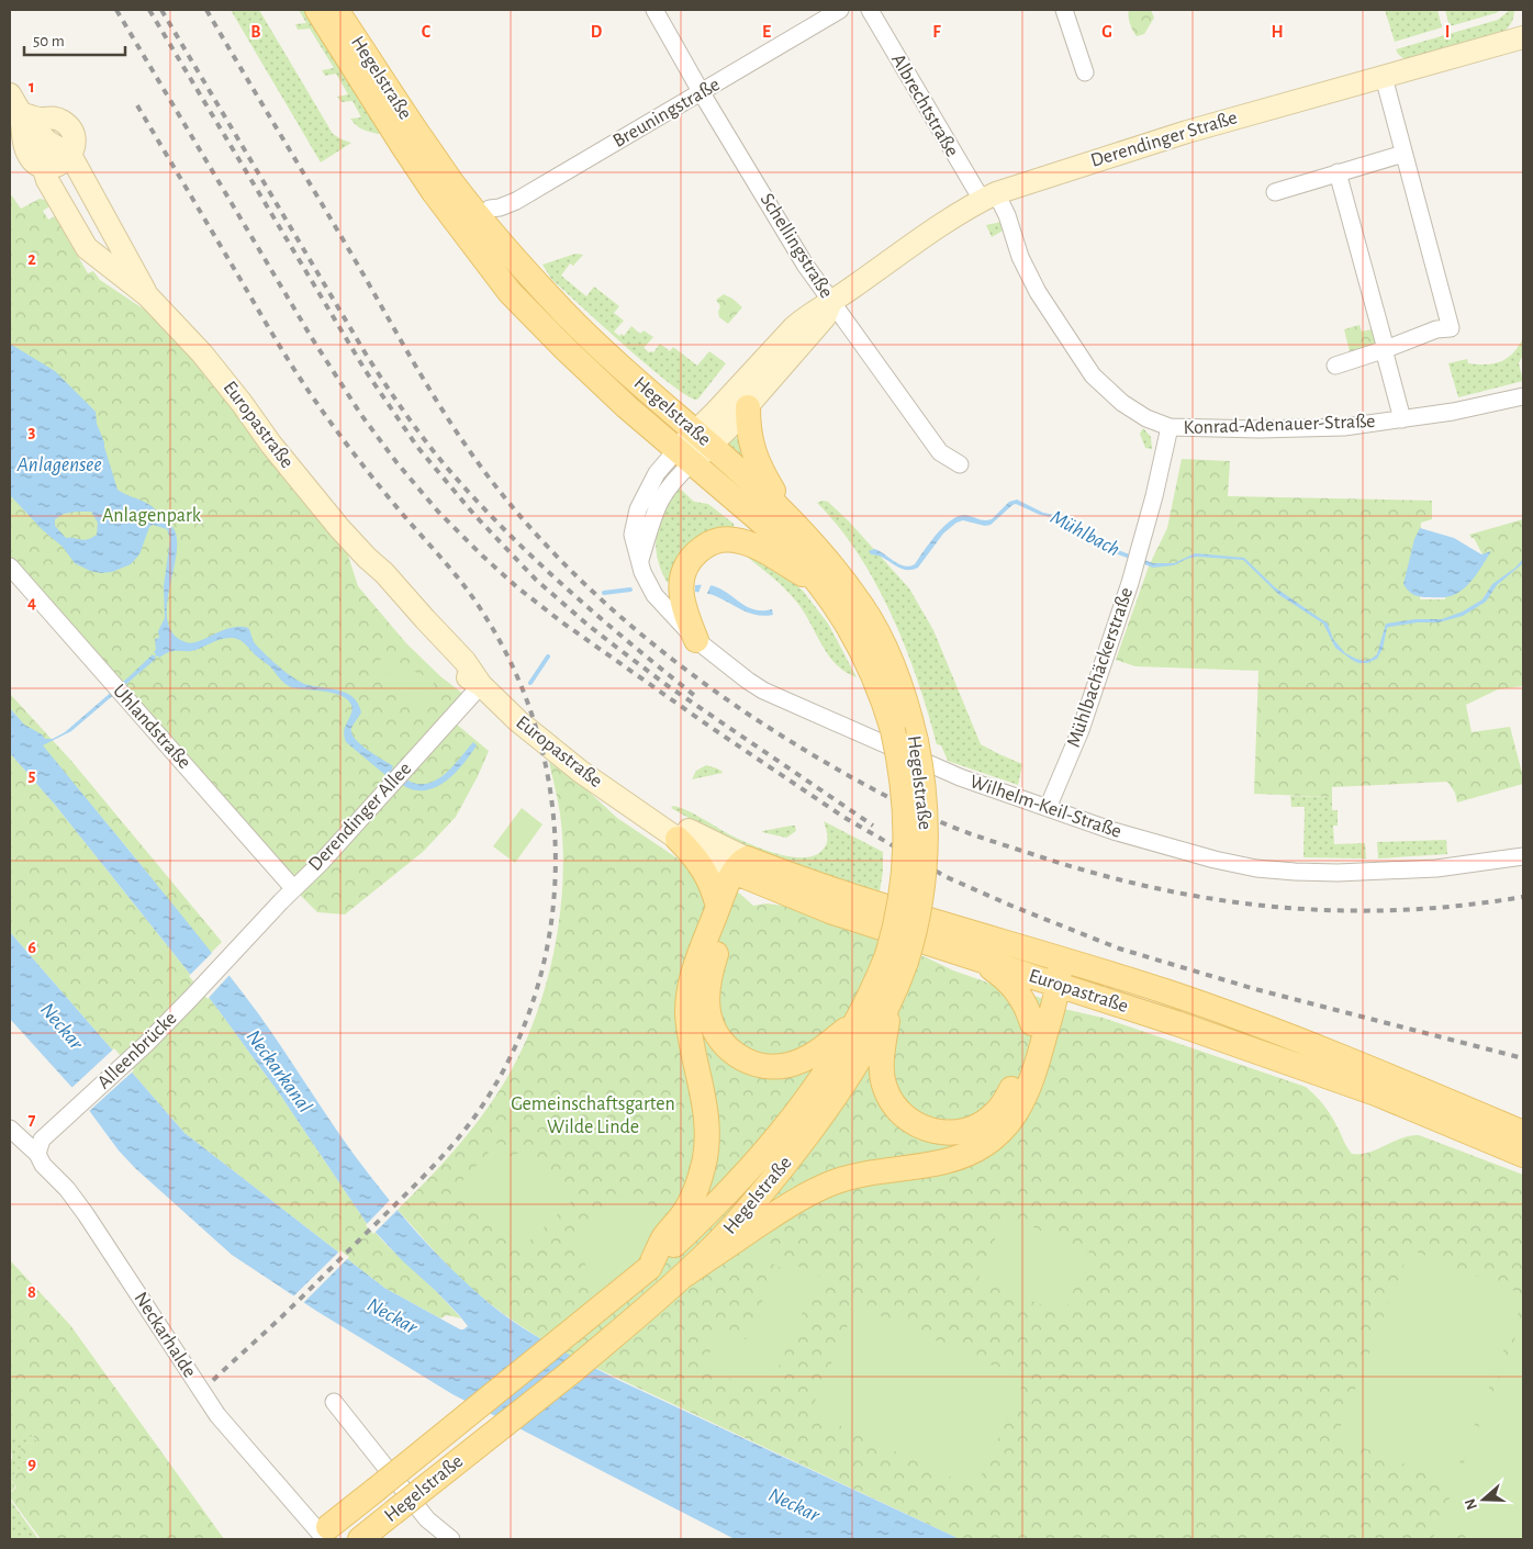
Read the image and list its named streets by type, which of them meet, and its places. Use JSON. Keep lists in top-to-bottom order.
{
  "streets": {
    "main road": ["Hegelstraße", "Europastraße"],
    "street": [
      "Albrechtstraße",
      "Breuningstraße",
      "Derendinger Straße",
      "Schellingstraße",
      "Konrad-Adenauer-Straße",
      "Mühlbachäckerstraße",
      "Uhlandstraße",
      "Wilhelm-Keil-Straße",
      "Derendinger Allee",
      "Alleenbrücke",
      "Neckarhalde"
    ]
  },
  "crossings": [
    ["Hegelstraße", "Derendinger Straße"],
    ["Hegelstraße", "Wilhelm-Keil-Straße"],
    ["Hegelstraße", "Neckarhalde"],
    ["Albrechtstraße", "Derendinger Straße"],
    ["Albrechtstraße", "Konrad-Adenauer-Straße"],
    ["Breuningstraße", "Schellingstraße"],
    ["Derendinger Straße", "Schellingstraße"],
    ["Derendinger Straße", "Konrad-Adenauer-Straße"],
    ["Derendinger Straße", "Wilhelm-Keil-Straße"],
    ["Europastraße", "Derendinger Allee"],
    ["Konrad-Adenauer-Straße", "Mühlbachäckerstraße"],
    ["Mühlbachäckerstraße", "Wilhelm-Keil-Straße"],
    ["Uhlandstraße", "Derendinger Allee"],
    ["Derendinger Allee", "Alleenbrücke"],
    ["Alleenbrücke", "Neckarhalde"]
  ],
  "water": [
    "Anlagensee",
    "Mühlbach",
    "Neckar",
    "Neckarkanal"
  ],
  "parks": ["Anlagenpark", "Gemeinschaftsgarten Wilde Linde"],
  "scale_bar": "50 m",
  "north": "left",
  "grid": {
    "columns": [
      "B",
      "C",
      "D",
      "E",
      "F",
      "G",
      "H",
      "I"
    ],
    "rows": [
      "1",
      "2",
      "3",
      "4",
      "5",
      "6",
      "7",
      "8",
      "9"
    ]
  }
}
